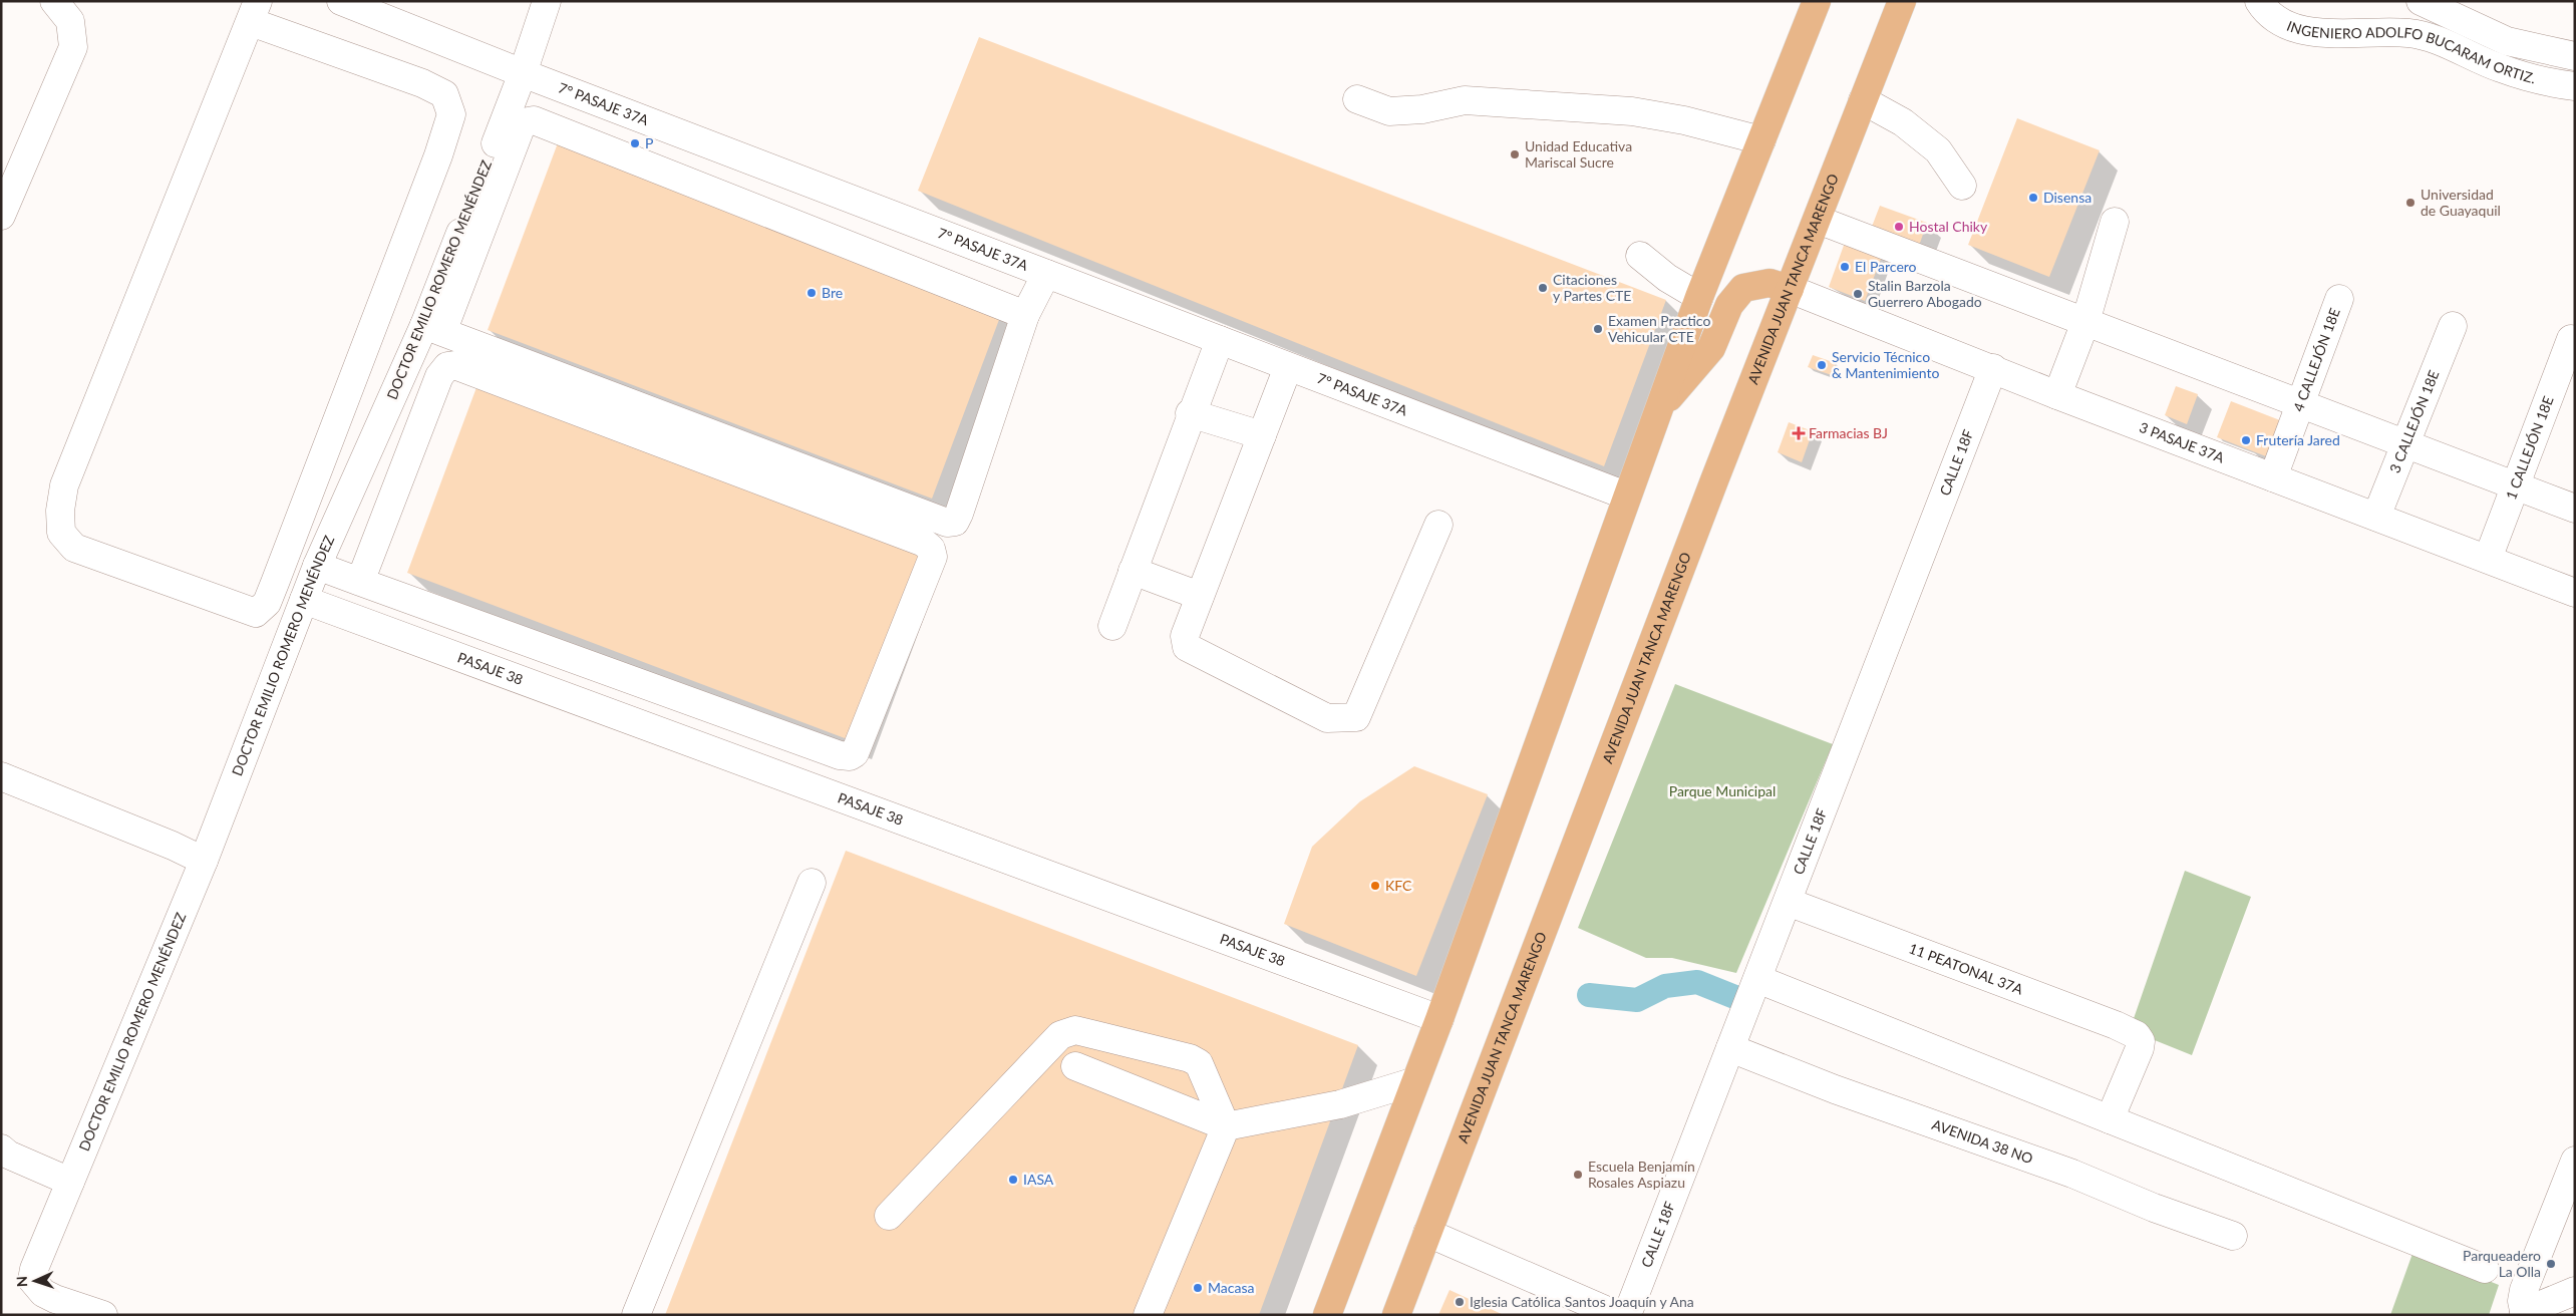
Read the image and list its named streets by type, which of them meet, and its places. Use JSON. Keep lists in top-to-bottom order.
{
  "streets": {
    "main road": ["AVENIDA JUAN TANCA MARENGO"],
    "street": [
      "INGENIERO ADOLFO BUCARAM ORTIZ.",
      "7° PASAJE 37A",
      "DOCTOR EMILIO ROMERO MENÉNDEZ",
      "4 CALLEJÓN 18E",
      "3 CALLEJÓN 18E",
      "3 PASAJE 37A",
      "1 CALLEJÓN 18E",
      "CALLE 18F",
      "PASAJE 38",
      "11 PEATONAL 37A",
      "AVENIDA 38 NO"
    ]
  },
  "crossings": [
    ["7° PASAJE 37A", "DOCTOR EMILIO ROMERO MENÉNDEZ"],
    ["AVENIDA JUAN TANCA MARENGO", "3 PASAJE 37A"],
    ["DOCTOR EMILIO ROMERO MENÉNDEZ", "PASAJE 38"],
    ["4 CALLEJÓN 18E", "3 PASAJE 37A"],
    ["3 CALLEJÓN 18E", "3 PASAJE 37A"],
    ["3 PASAJE 37A", "1 CALLEJÓN 18E"],
    ["3 PASAJE 37A", "CALLE 18F"],
    ["CALLE 18F", "11 PEATONAL 37A"],
    ["CALLE 18F", "AVENIDA 38 NO"]
  ],
  "parks": ["Parque Municipal"],
  "places": {
    "other": [
      "P",
      "Unidad Educativa Mariscal Sucre",
      "Disensa",
      "Universidad de Guayaquil",
      "Hostal Chiky",
      "El Parcero",
      "Citaciones y Partes CTE",
      "Bre",
      "Stalin Barzola Guerrero Abogado",
      "Examen Practico Vehicular CTE",
      "Servicio Técnico & Mantenimiento",
      "Frutería Jared",
      "KFC",
      "Escuela Benjamín Rosales Aspiazu",
      "IASA",
      "Parqueadero La Olla",
      "Macasa",
      "Iglesia Católica Santos Joaquín y Ana"
    ],
    "health": ["Farmacias BJ"]
  },
  "north": "left"
}
